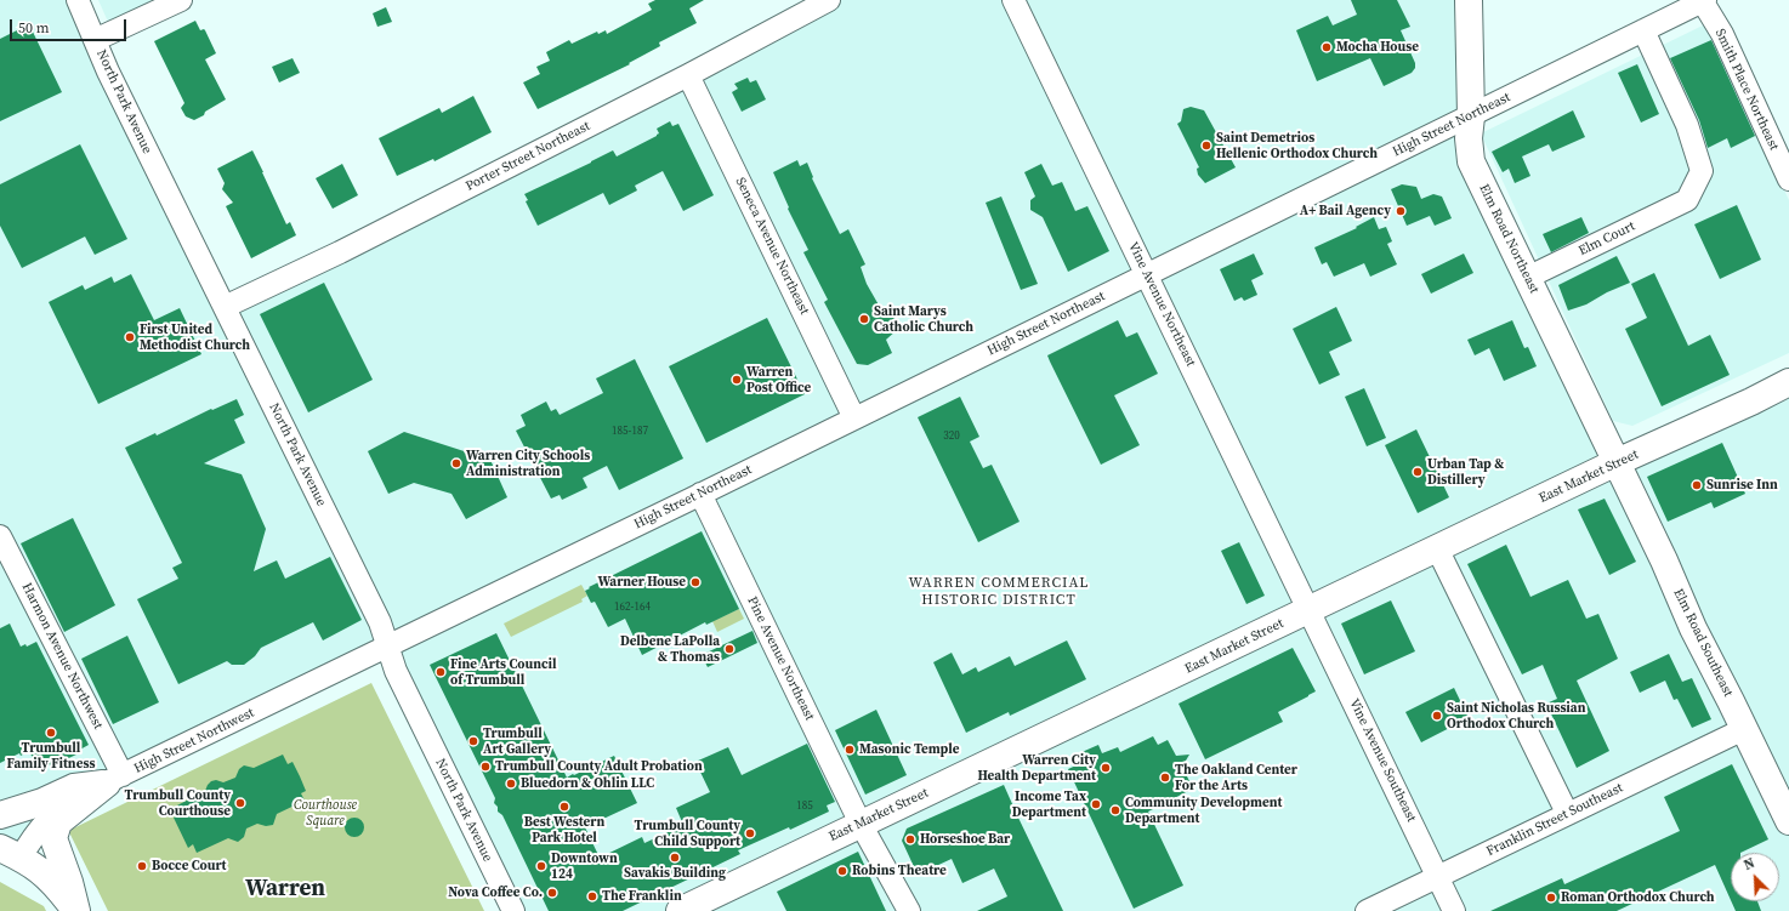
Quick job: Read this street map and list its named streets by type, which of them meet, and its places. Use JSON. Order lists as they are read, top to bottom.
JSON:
{
  "streets": {
    "main road": ["Elm Road Northeast", "East Market Street", "Elm Road Southeast"],
    "street": [
      "Smith Place Northeast",
      "North Park Avenue",
      "High Street Northeast",
      "Porter Street Northeast",
      "Elm Court",
      "Seneca Avenue Northeast",
      "Vine Avenue Northeast",
      "Harmon Avenue Northwest",
      "Pine Avenue Northeast",
      "High Street Northwest",
      "Vine Avenue Southeast",
      "Franklin Street Southeast"
    ]
  },
  "crossings": [
    ["Smith Place Northeast", "High Street Northeast"],
    ["North Park Avenue", "High Street Northeast"],
    ["North Park Avenue", "Porter Street Northeast"],
    ["North Park Avenue", "High Street Northwest"],
    ["High Street Northeast", "Elm Road Northeast"],
    ["High Street Northeast", "Elm Court"],
    ["High Street Northeast", "Seneca Avenue Northeast"],
    ["High Street Northeast", "Vine Avenue Northeast"],
    ["High Street Northeast", "Pine Avenue Northeast"],
    ["High Street Northeast", "High Street Northwest"],
    ["Porter Street Northeast", "Seneca Avenue Northeast"],
    ["Elm Road Northeast", "Elm Court"],
    ["Elm Road Northeast", "East Market Street"],
    ["Elm Road Northeast", "Elm Road Southeast"],
    ["Vine Avenue Northeast", "East Market Street"],
    ["Vine Avenue Northeast", "Vine Avenue Southeast"],
    ["East Market Street", "Elm Road Southeast"],
    ["East Market Street", "Pine Avenue Northeast"],
    ["East Market Street", "Vine Avenue Southeast"],
    ["Elm Road Southeast", "Franklin Street Southeast"],
    ["Harmon Avenue Northwest", "High Street Northwest"],
    ["Vine Avenue Southeast", "Franklin Street Southeast"]
  ],
  "districts": ["WARREN COMMERCIAL HISTORIC DISTRICT", "Warren"],
  "parks": ["Courthouse Square"],
  "places": [
    "Mocha House",
    "Saint Demetrios Hellenic Orthodox Church",
    "A+ Bail Agency",
    "Saint Marys Catholic Church",
    "First United Methodist Church",
    "Warren Post Office",
    "Warren City Schools Administration",
    "Urban Tap & Distillery",
    "Sunrise Inn",
    "Warner House",
    "Delbene LaPolla & Thomas",
    "Fine Arts Council of Trumbull",
    "Saint Nicholas Russian Orthodox Church",
    "Trumbull Family Fitness",
    "Trumbull Art Gallery",
    "Masonic Temple",
    "Trumbull County Adult Probation",
    "Warren City Health Department",
    "The Oakland Center For the Arts",
    "Bluedorn & Ohlin LLC",
    "Trumbull County Courthouse",
    "Income Tax Department",
    "Best Western Park Hotel",
    "Community Development Department",
    "Trumbull County Child Support",
    "Horseshoe Bar",
    "Savakis Building",
    "Bocce Court",
    "Downtown 124",
    "Robins Theatre",
    "Nova Coffee Co.",
    "The Franklin",
    "Roman Orthodox Church"
  ],
  "house_numbers": [
    "185-187",
    "320",
    "162-164",
    "185"
  ],
  "scale_bar": "50 m",
  "north": "top left"
}
